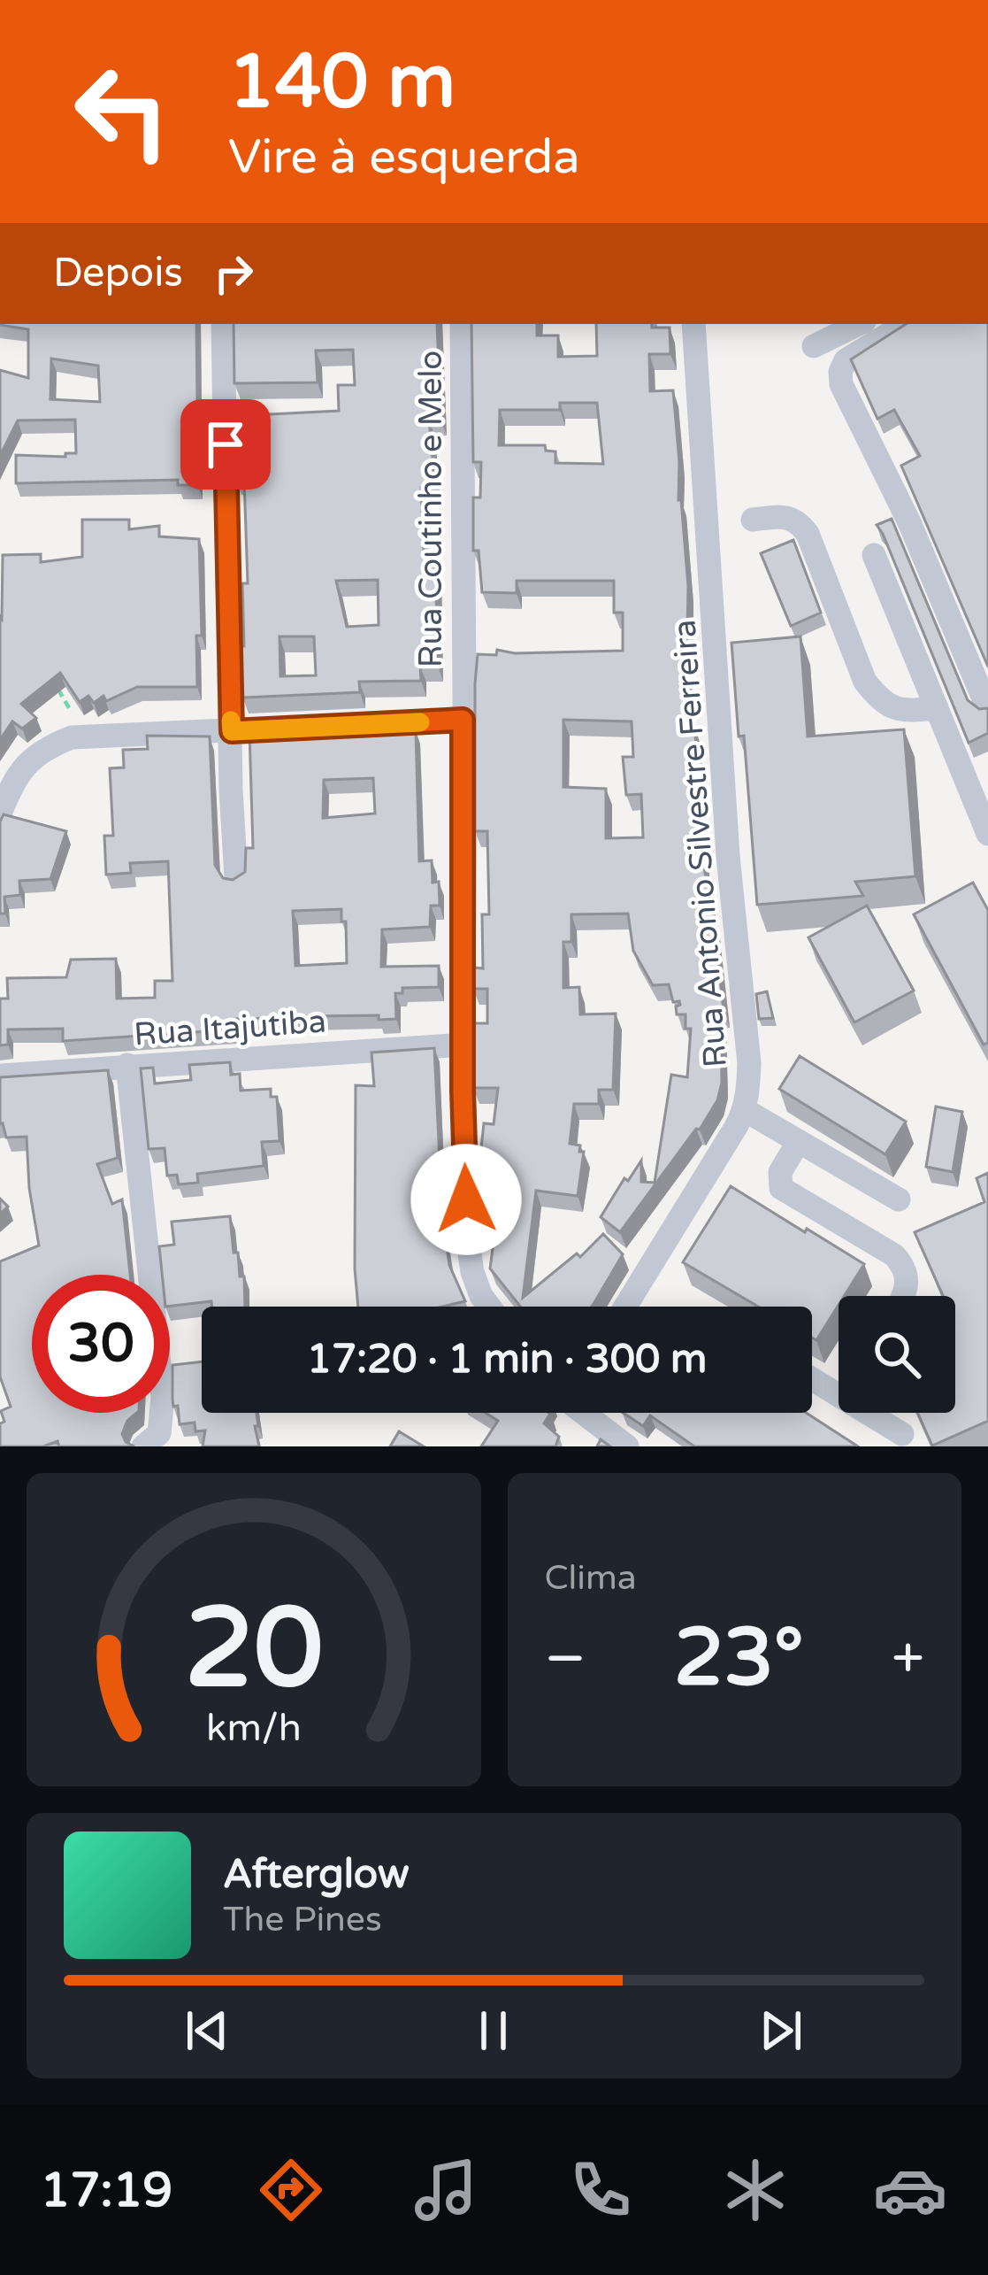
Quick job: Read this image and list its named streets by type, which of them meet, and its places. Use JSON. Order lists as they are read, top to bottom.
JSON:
{
  "streets": {
    "street": ["Rua Coutinho e Melo", "Rua Antonio Silvestre Ferreira", "Rua Itajutiba"]
  },
  "crossings": [
    ["Rua Coutinho e Melo", "Rua Itajutiba"]
  ],
  "page": {
    "turn": ["140 m", "Vire à esquerda"],
    "then": "Depois",
    "limit": "30",
    "trip": "17:20 · 1 min · 300 m",
    "tile": "Clima",
    "heat": ["−", "23°", "+"],
    "song": ["Afterglow", "The Pines"],
    "tabs": "17:19",
    "gauge": ["20", "km/h"]
  }
}
